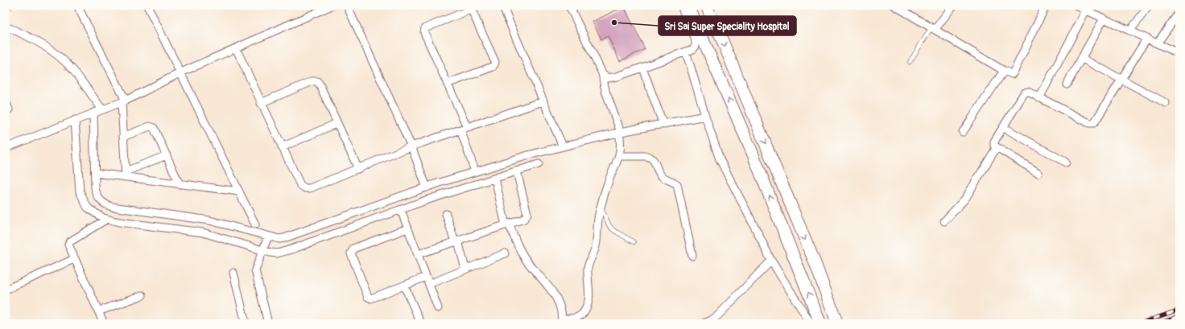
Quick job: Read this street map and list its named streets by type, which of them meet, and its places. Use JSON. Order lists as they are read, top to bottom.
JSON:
{
  "places": ["Sri Sai Super Speciality Hospital"]
}
